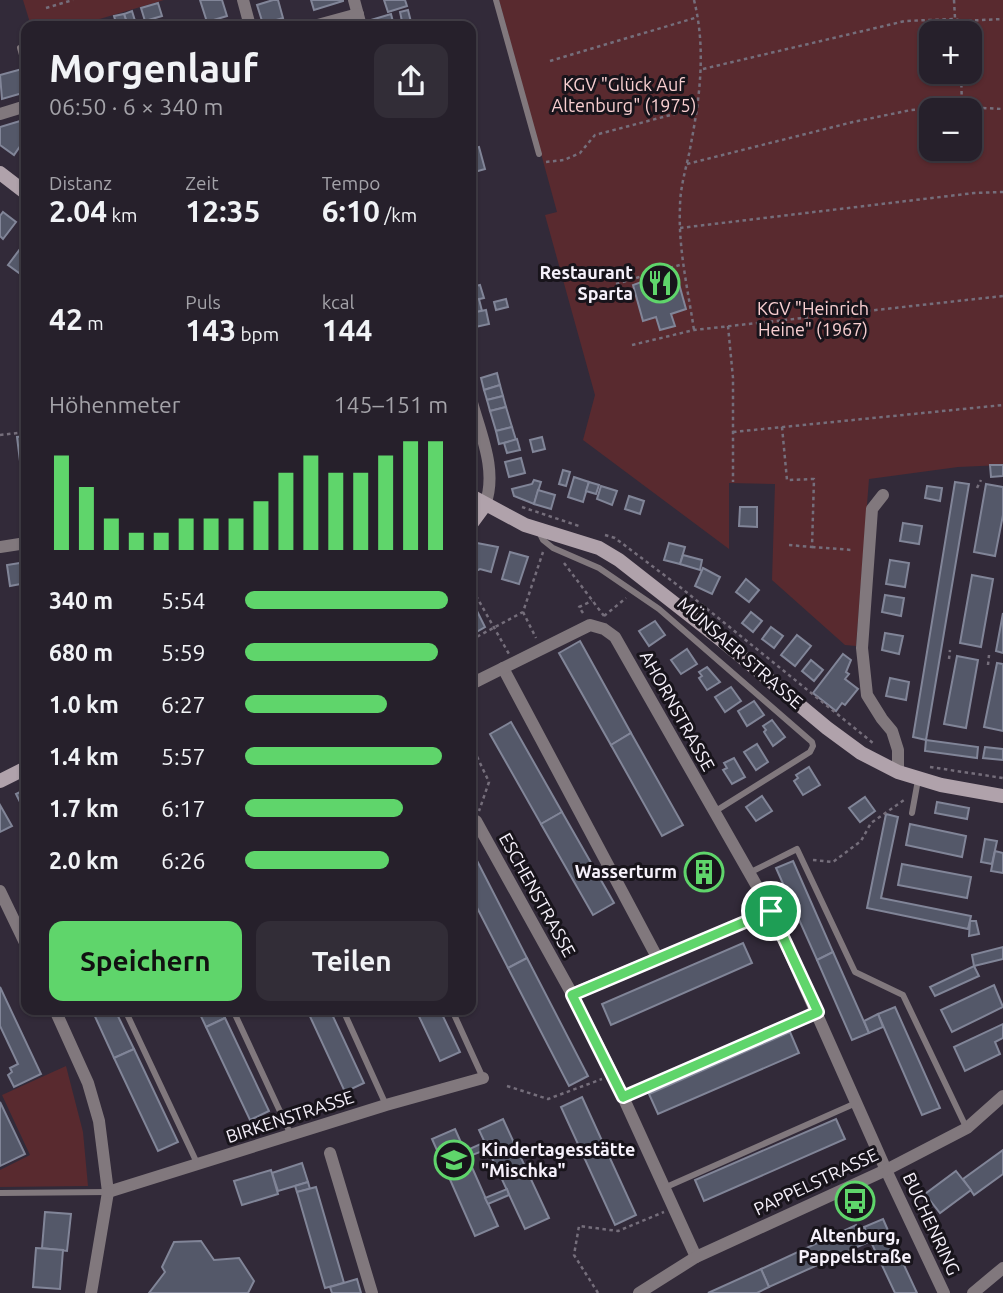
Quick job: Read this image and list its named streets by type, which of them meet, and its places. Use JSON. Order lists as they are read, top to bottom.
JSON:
{
  "streets": {
    "street": [
      "MÜNSAER STRASSE",
      "AHORNSTRASSE",
      "ESCHENSTRASSE",
      "BIRKENSTRASSE",
      "PAPPELSTRASSE",
      "BUCHENRING"
    ]
  },
  "crossings": [
    ["MÜNSAER STRASSE", "AHORNSTRASSE"],
    ["AHORNSTRASSE", "PAPPELSTRASSE"],
    ["AHORNSTRASSE", "BUCHENRING"],
    ["ESCHENSTRASSE", "PAPPELSTRASSE"],
    ["PAPPELSTRASSE", "BUCHENRING"]
  ],
  "parks": ["KGV \"Glück Auf Altenburg\" (1975)", "KGV \"Heinrich Heine\" (1967)"],
  "places": {
    "restaurant": ["Restaurant Sparta"],
    "building": ["Wasserturm"],
    "school or university": ["Kindertagesstätte \"Mischka\""],
    "bus stop": ["Altenburg, Pappelstraße"]
  },
  "page": {
    "map_buttons": ["+", "−"],
    "heading": ["Morgenlauf", "06:50 · 6 × 340 m"],
    "stats": [
      ["Distanz", "2.04 km"],
      ["Zeit", "12:35"],
      ["Tempo", "6:10 /km"],
      ["42 m"],
      ["Puls", "143 bpm"],
      ["kcal", "144"]
    ],
    "chart": ["Höhenmeter", "145–151 m"],
    "list": [
      {
        "name": "340 m",
        "note": "5:54"
      },
      {
        "name": "680 m",
        "note": "5:59"
      },
      {
        "name": "1.0 km",
        "note": "6:27"
      },
      {
        "name": "1.4 km",
        "note": "5:57"
      },
      {
        "name": "1.7 km",
        "note": "6:17"
      },
      {
        "name": "2.0 km",
        "note": "6:26"
      }
    ],
    "buttons": ["Speichern", "Teilen"]
  }
}
